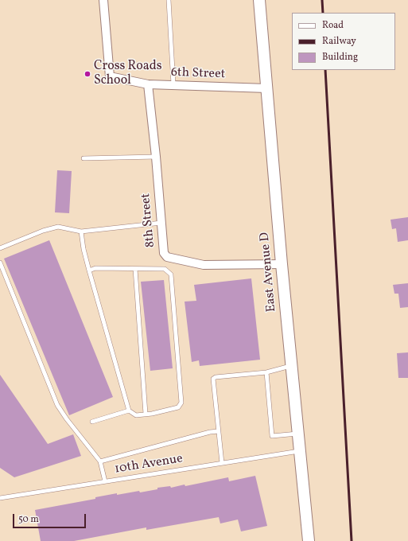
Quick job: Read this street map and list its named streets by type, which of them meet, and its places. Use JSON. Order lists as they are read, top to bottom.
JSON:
{
  "streets": {
    "main road": ["East Avenue D"],
    "street": ["6th Street", "8th Street"],
    "lane": ["10th Avenue"]
  },
  "crossings": [
    ["6th Street", "8th Street"],
    ["6th Street", "East Avenue D"],
    ["8th Street", "East Avenue D"],
    ["East Avenue D", "10th Avenue"]
  ],
  "places": ["Cross Roads School"],
  "legend": ["Road", "Railway", "Building"],
  "scale_bar": "50 m"
}
